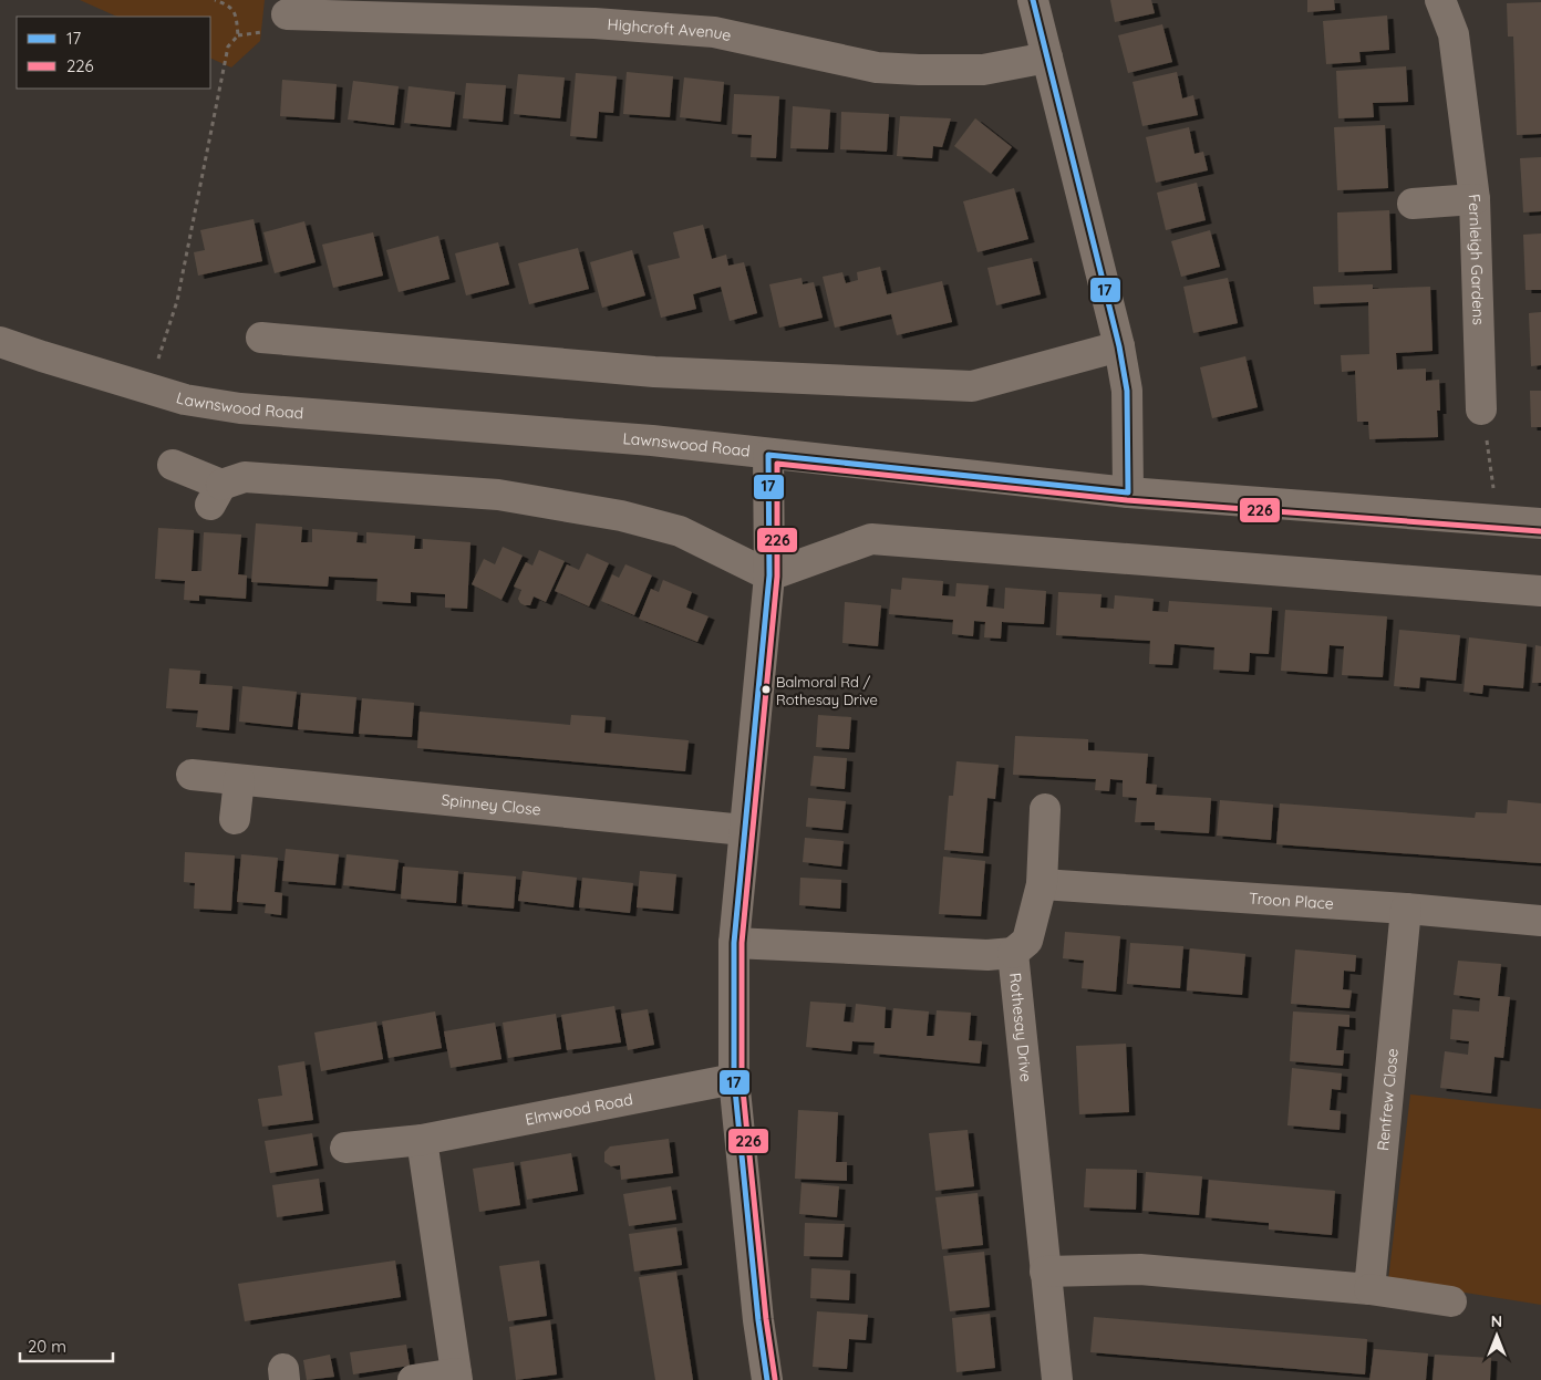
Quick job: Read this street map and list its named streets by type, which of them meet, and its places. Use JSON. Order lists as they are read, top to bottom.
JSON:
{
  "streets": {
    "street": [
      "Highcroft Avenue",
      "Fernleigh Gardens",
      "Lawnswood Road",
      "Spinney Close",
      "Troon Place",
      "Rothesay Drive",
      "Renfrew Close",
      "Elmwood Road"
    ]
  },
  "crossings": [
    ["Troon Place", "Renfrew Close"]
  ],
  "places": ["Balmoral Rd / Rothesay Drive"],
  "lines": ["transit line 17", "transit line 226"],
  "legend": ["17", "226"],
  "scale_bar": "20 m",
  "north": "top"
}
